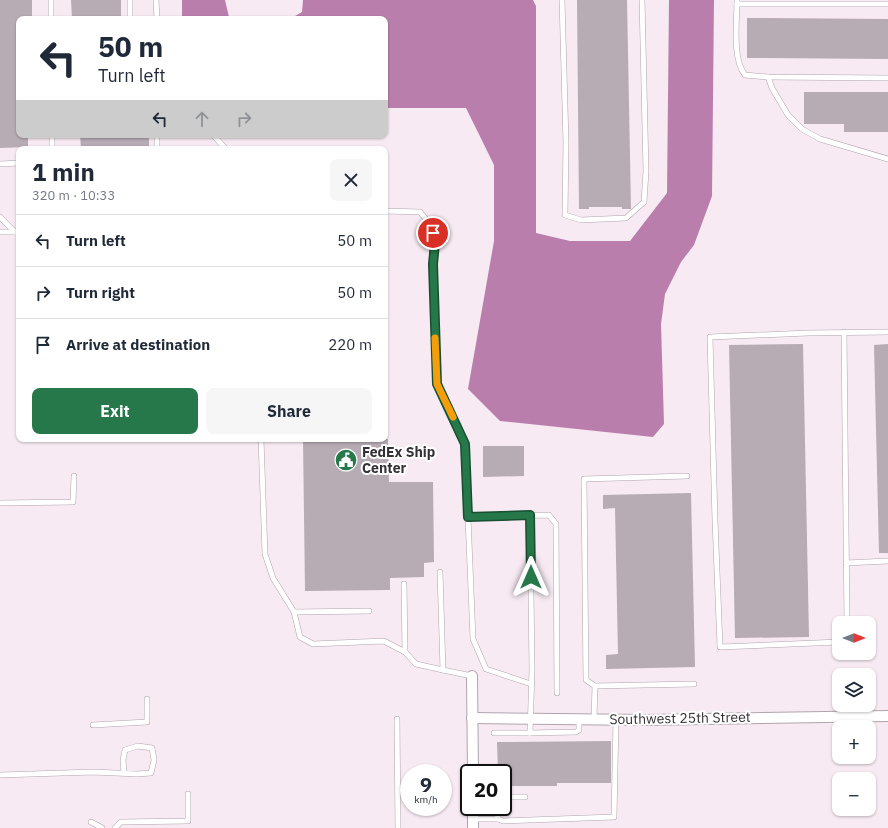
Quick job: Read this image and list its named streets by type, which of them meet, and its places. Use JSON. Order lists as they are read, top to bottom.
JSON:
{
  "streets": {
    "street": ["Southwest 25th Street"]
  },
  "places": {
    "public building": ["FedEx Ship Center"]
  },
  "north": "right",
  "page": {
    "turn": ["50 m", "Turn left"],
    "heading": ["1 min", "320 m · 10:33"],
    "list": [
      {
        "name": "Turn left",
        "value": "50 m"
      },
      {
        "name": "Turn right",
        "value": "50 m"
      },
      {
        "name": "Arrive at destination",
        "value": "220 m"
      }
    ],
    "buttons": ["Exit", "Share"],
    "map_buttons": ["+", "−"],
    "speed": "9 km/h",
    "limit": "20"
  }
}
